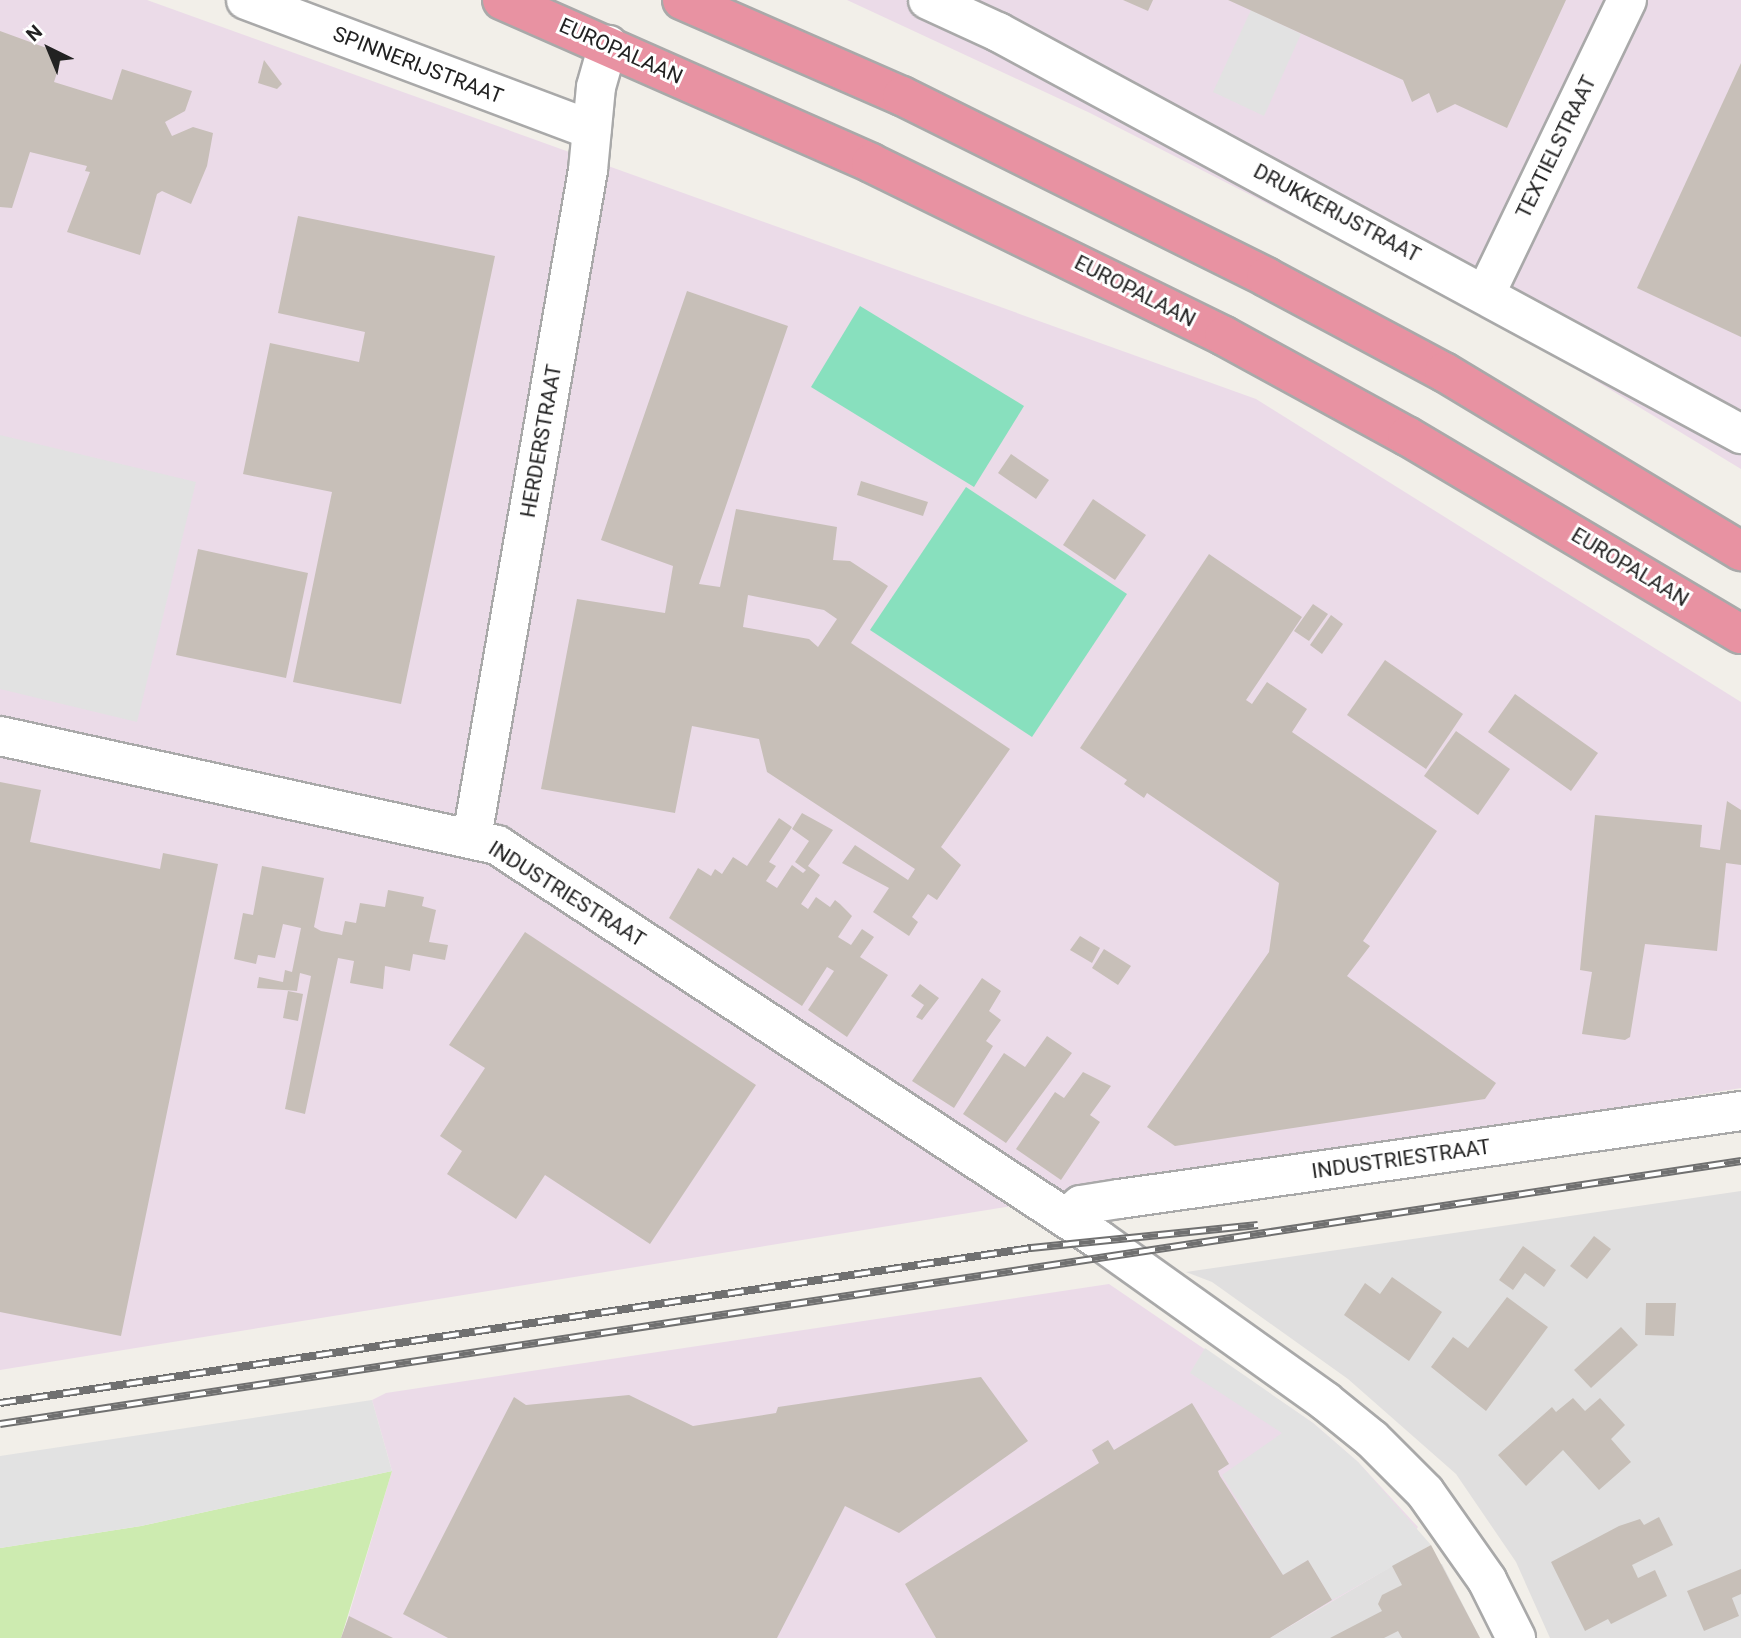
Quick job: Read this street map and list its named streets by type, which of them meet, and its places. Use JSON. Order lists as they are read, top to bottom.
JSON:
{
  "streets": {
    "highway": ["EUROPALAAN"],
    "street": [
      "SPINNERIJSTRAAT",
      "TEXTIELSTRAAT",
      "DRUKKERIJSTRAAT",
      "HERDERSTRAAT",
      "INDUSTRIESTRAAT"
    ]
  },
  "crossings": [
    ["EUROPALAAN", "HERDERSTRAAT"],
    ["SPINNERIJSTRAAT", "HERDERSTRAAT"],
    ["TEXTIELSTRAAT", "DRUKKERIJSTRAAT"],
    ["HERDERSTRAAT", "INDUSTRIESTRAAT"]
  ],
  "north": "top left"
}
